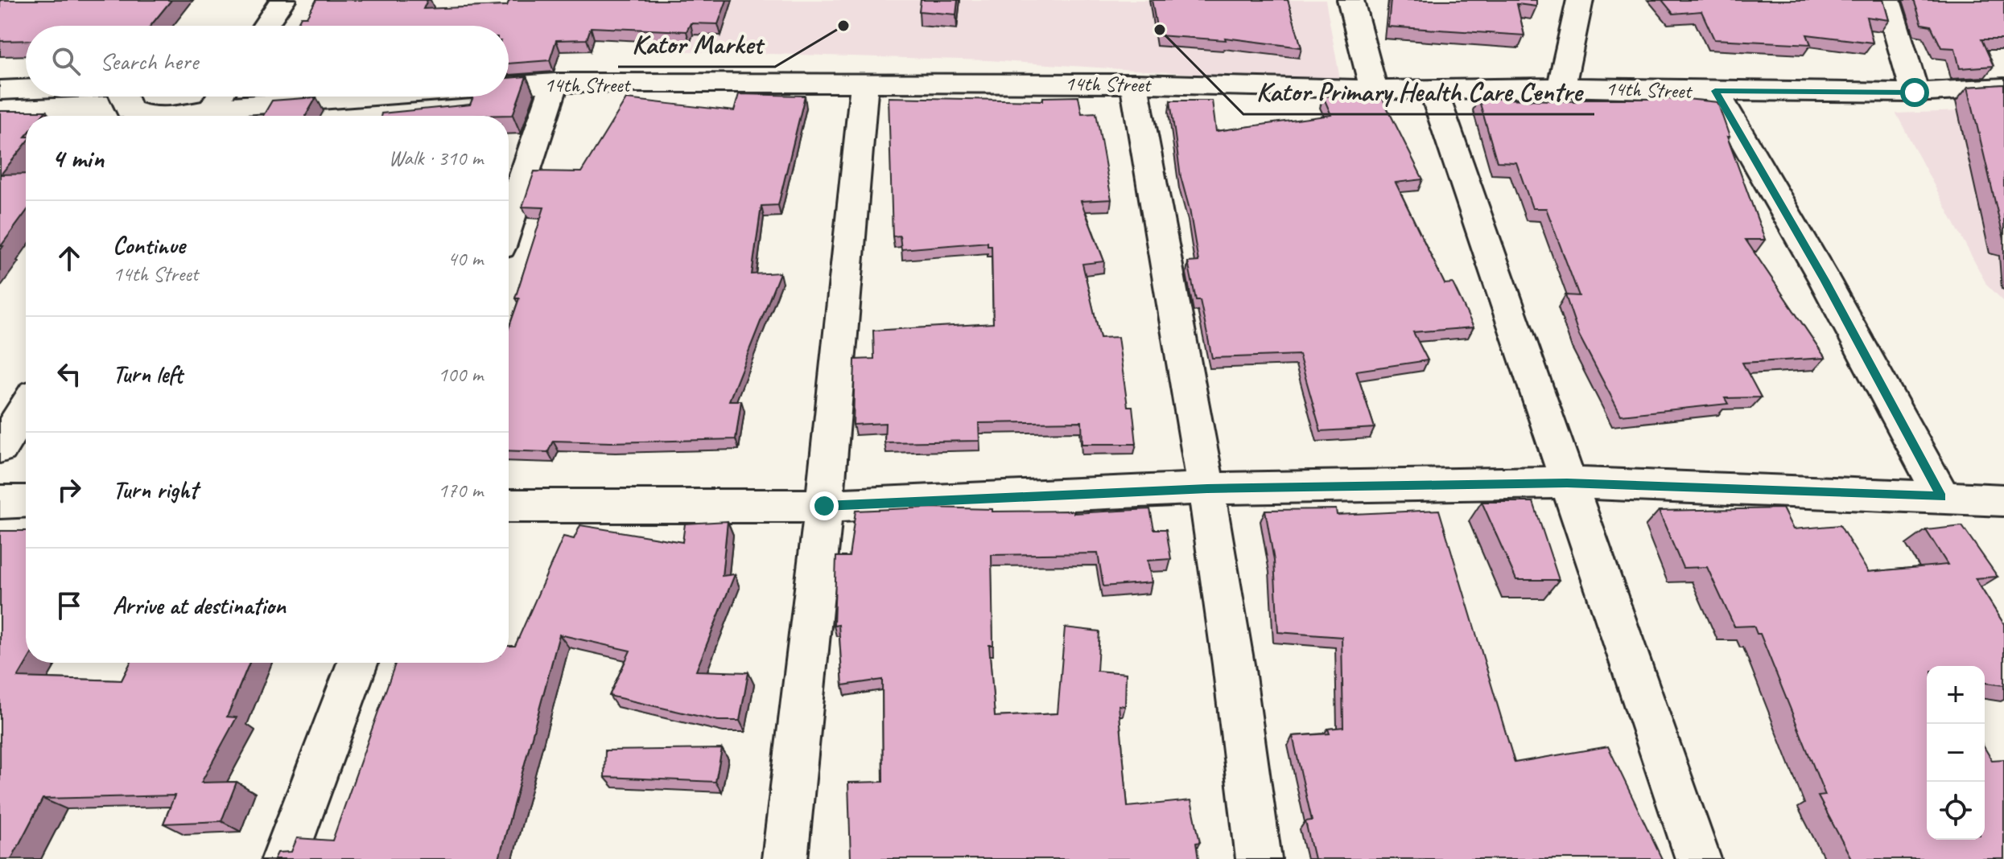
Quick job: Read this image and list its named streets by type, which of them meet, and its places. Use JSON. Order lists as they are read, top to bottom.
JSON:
{
  "streets": {
    "street": ["14th Street"]
  },
  "places": ["Kator Market", "Kator Primary Health Care Centre"],
  "page": {
    "search": "Search here",
    "heading": ["4 min", "Walk · 310 m"],
    "list": [
      ["Continue", "14th Street", "40 m"],
      ["Turn left", "100 m"],
      ["Turn right", "170 m"],
      "Arrive at destination"
    ],
    "map_buttons": ["+", "−"]
  }
}
